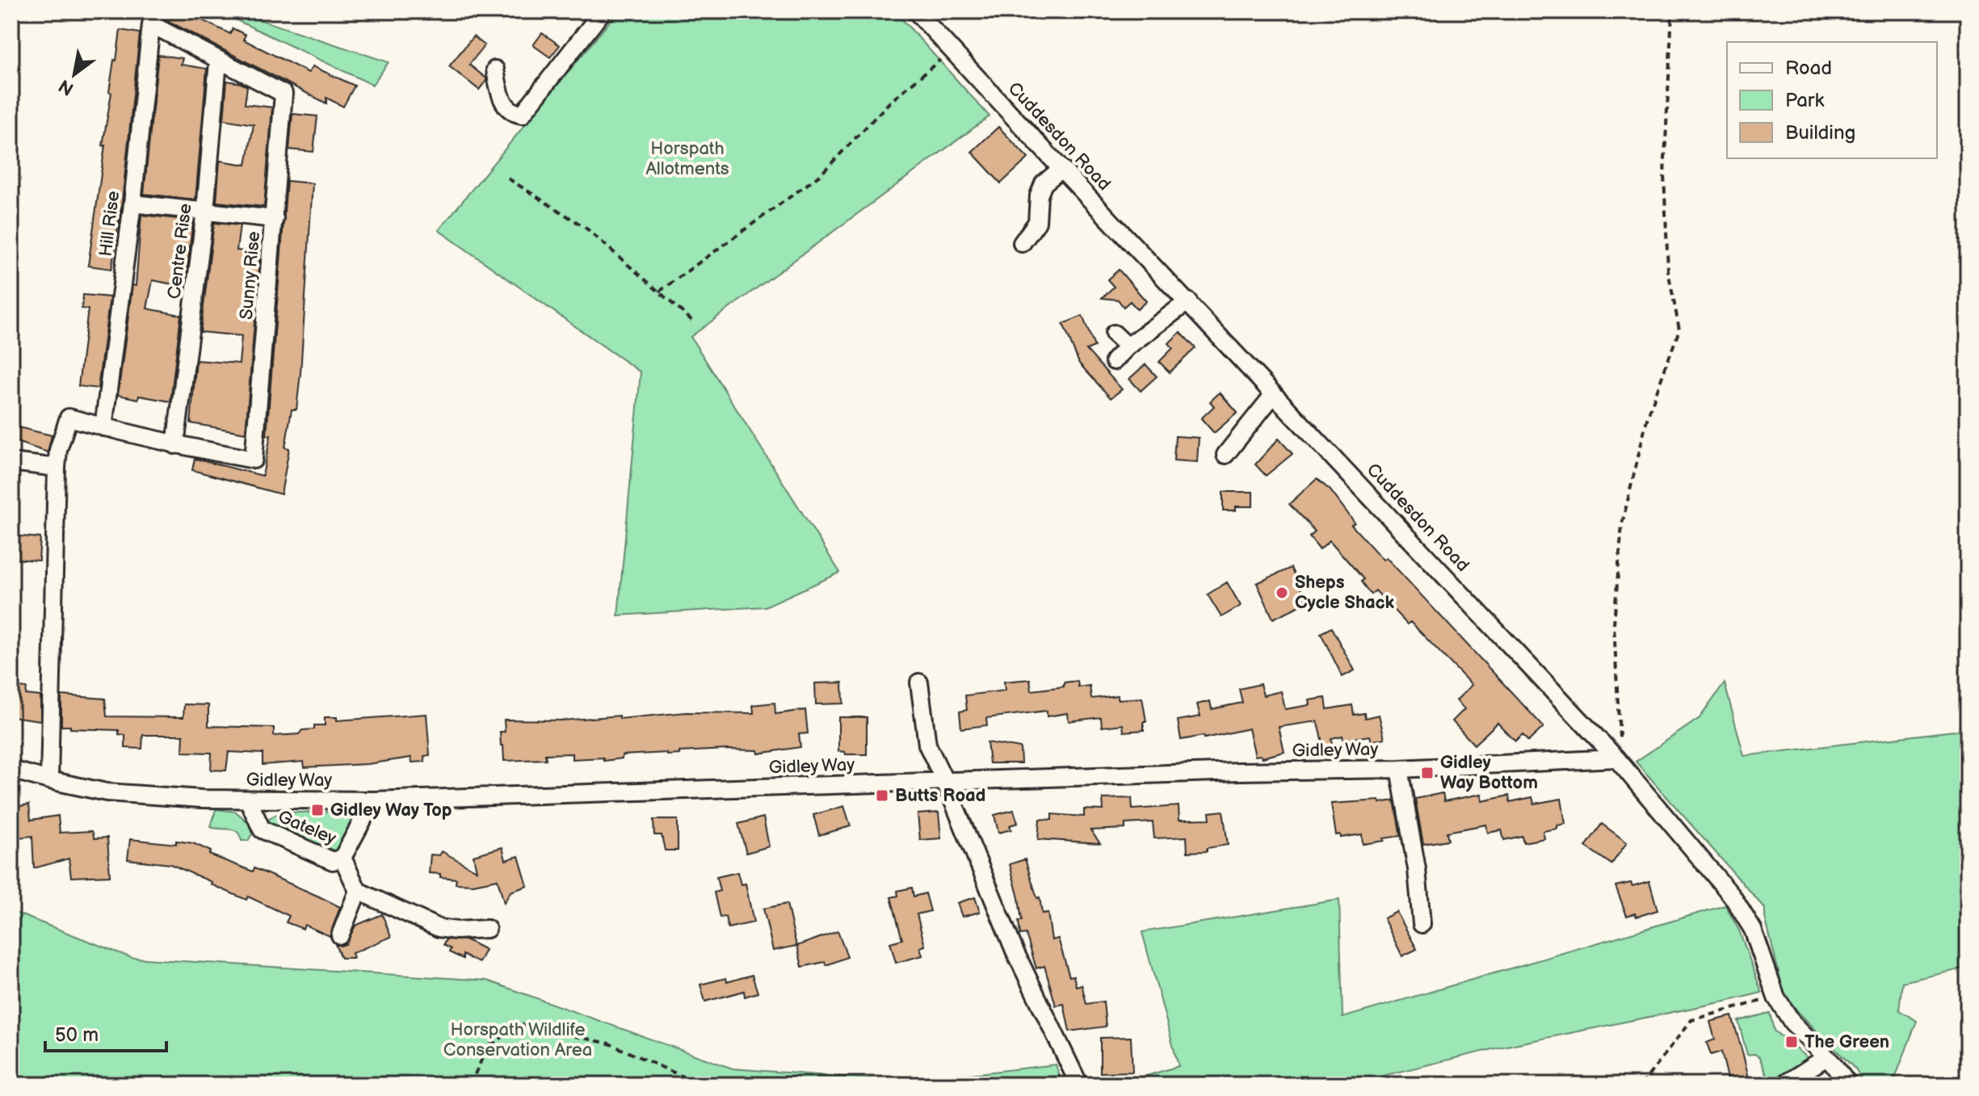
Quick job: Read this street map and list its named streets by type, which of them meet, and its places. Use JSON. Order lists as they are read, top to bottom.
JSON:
{
  "streets": {
    "street": [
      "Cuddesdon Road",
      "Hill Rise",
      "Centre Rise",
      "Sunny Rise",
      "Gidley Way",
      "Gateley"
    ]
  },
  "crossings": [
    ["Cuddesdon Road", "Gidley Way"],
    ["Hill Rise", "Centre Rise"],
    ["Hill Rise", "Sunny Rise"],
    ["Centre Rise", "Sunny Rise"],
    ["Gidley Way", "Gateley"]
  ],
  "parks": ["Horspath Allotments", "Horspath Wildlife Conservation Area"],
  "places": {
    "other": ["Sheps Cycle Shack"],
    "transit": [
      "Gidley Way Bottom",
      "Butts Road",
      "Gidley Way Top",
      "The Green"
    ]
  },
  "legend": ["Road", "Park", "Building"],
  "scale_bar": "50 m",
  "north": "bottom left"
}
